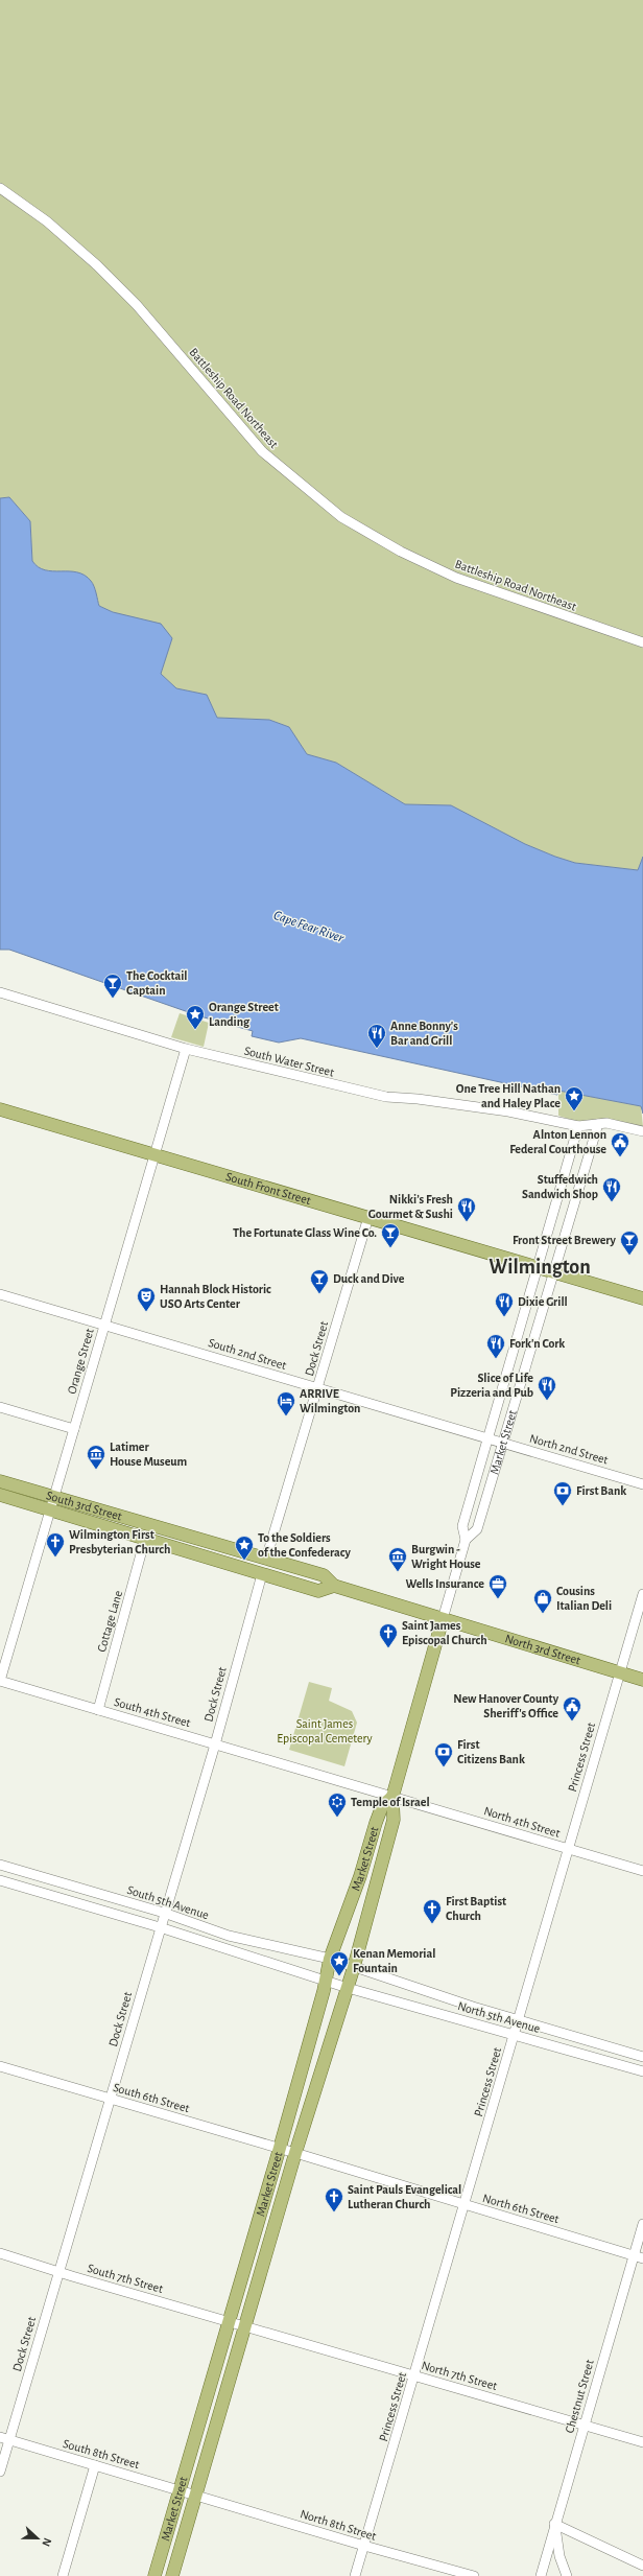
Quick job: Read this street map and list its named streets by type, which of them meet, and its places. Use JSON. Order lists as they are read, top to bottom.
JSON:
{
  "streets": {
    "main road": [
      "South Front Street",
      "Market Street",
      "South 3rd Street",
      "North 3rd Street"
    ],
    "street": [
      "Battleship Road Northeast",
      "South Water Street",
      "Dock Street",
      "South 2nd Street",
      "Orange Street",
      "North 2nd Street",
      "Cottage Lane",
      "South 4th Street",
      "Princess Street",
      "North 4th Street",
      "South 5th Avenue",
      "North 5th Avenue",
      "South 6th Street",
      "North 6th Street",
      "South 7th Street",
      "North 7th Street",
      "Chestnut Street",
      "South 8th Street",
      "North 8th Street"
    ]
  },
  "crossings": [
    ["South Water Street", "Orange Street"],
    ["South Water Street", "Market Street"],
    ["South Front Street", "Dock Street"],
    ["South Front Street", "Orange Street"],
    ["South Front Street", "Market Street"],
    ["Dock Street", "South 2nd Street"],
    ["Dock Street", "South 3rd Street"],
    ["Dock Street", "South 4th Street"],
    ["Dock Street", "South 5th Avenue"],
    ["Dock Street", "South 6th Street"],
    ["Dock Street", "South 7th Street"],
    ["Dock Street", "South 8th Street"],
    ["South 2nd Street", "Orange Street"],
    ["South 2nd Street", "Market Street"],
    ["South 2nd Street", "North 2nd Street"],
    ["Orange Street", "South 3rd Street"],
    ["Orange Street", "South 4th Street"],
    ["Market Street", "North 2nd Street"],
    ["Market Street", "South 3rd Street"],
    ["Market Street", "North 3rd Street"],
    ["Market Street", "South 4th Street"],
    ["Market Street", "North 4th Street"],
    ["Market Street", "South 5th Avenue"],
    ["Market Street", "North 5th Avenue"],
    ["Market Street", "South 6th Street"],
    ["Market Street", "North 6th Street"],
    ["Market Street", "South 7th Street"],
    ["Market Street", "North 7th Street"],
    ["Market Street", "South 8th Street"],
    ["Market Street", "North 8th Street"],
    ["South 3rd Street", "Cottage Lane"],
    ["South 3rd Street", "North 3rd Street"],
    ["Cottage Lane", "South 4th Street"],
    ["North 3rd Street", "Princess Street"],
    ["South 4th Street", "North 4th Street"],
    ["Princess Street", "North 4th Street"],
    ["Princess Street", "North 5th Avenue"],
    ["Princess Street", "North 6th Street"],
    ["Princess Street", "North 7th Street"],
    ["Princess Street", "North 8th Street"],
    ["South 5th Avenue", "North 5th Avenue"],
    ["South 6th Street", "North 6th Street"],
    ["North 6th Street", "Chestnut Street"],
    ["South 7th Street", "North 7th Street"],
    ["North 7th Street", "Chestnut Street"],
    ["South 8th Street", "North 8th Street"]
  ],
  "districts": ["Wilmington"],
  "water": ["Cape Fear River"],
  "parks": ["Saint James Episcopal Cemetery"],
  "places": {
    "bar": [
      "The Cocktail Captain",
      "The Fortunate Glass Wine Co.",
      "Front Street Brewery",
      "Duck and Dive"
    ],
    "place": [
      "Orange Street Landing",
      "One Tree Hill Nathan and Haley Place",
      "To the Soldiers of the Confederacy",
      "Kenan Memorial Fountain"
    ],
    "restaurant": [
      "Anne Bonny's Bar and Grill",
      "Stuffedwich Sandwich Shop",
      "Nikki’s Fresh Gourmet & Sushi",
      "Dixie Grill",
      "Fork'n Cork",
      "Slice of Life Pizzeria and Pub"
    ],
    "public building": ["Alnton Lennon Federal Courthouse", "New Hanover County Sheriff's Office"],
    "theatre": ["Hannah Block Historic USO Arts Center"],
    "hotel": ["ARRIVE Wilmington"],
    "museum": ["Latimer House Museum", "Burgwin - Wright House"],
    "bank": ["First Bank", "First Citizens Bank"],
    "church": [
      "Wilmington First Presbyterian Church",
      "Saint James Episcopal Church",
      "First Baptist Church",
      "Saint Pauls Evangelical Lutheran Church"
    ],
    "office": ["Wells Insurance"],
    "shop": ["Cousins Italian Deli"],
    "synagogue": ["Temple of Israel"]
  },
  "north": "right"
}
